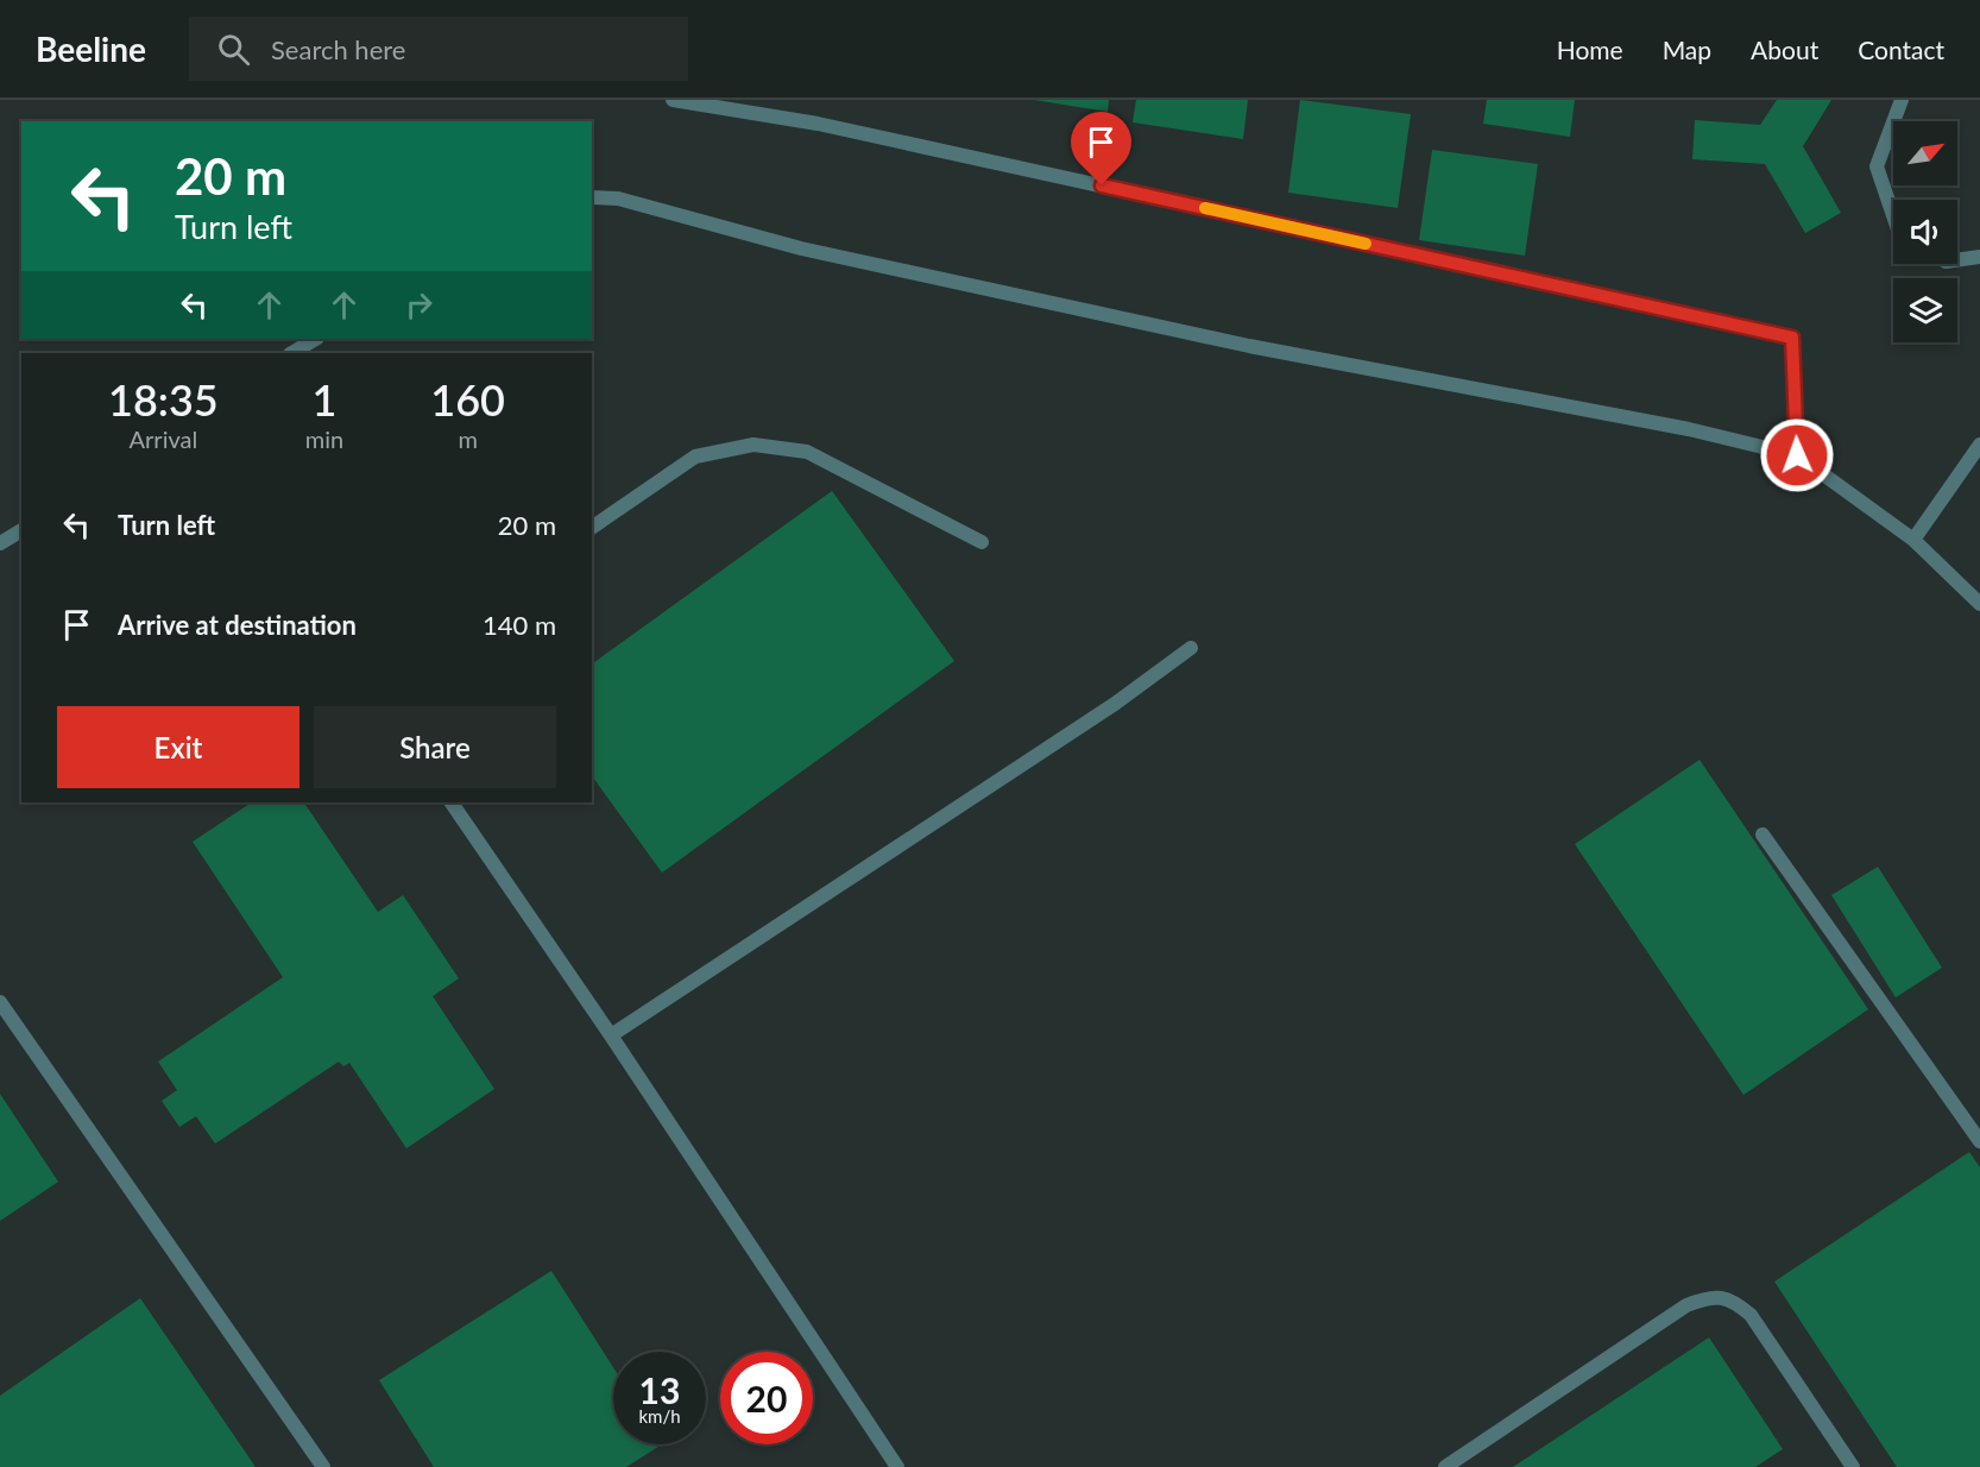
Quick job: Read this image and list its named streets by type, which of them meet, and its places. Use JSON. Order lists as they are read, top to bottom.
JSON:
{
  "north": "top right",
  "page": {
    "header": "Beeline",
    "search": "Search here",
    "nav": [
      "Home",
      "Map",
      "About",
      "Contact"
    ],
    "turn": ["20 m", "Turn left"],
    "eta": [
      "18:35",
      "Arrival",
      "1",
      "min",
      "160",
      "m"
    ],
    "list": [
      {
        "name": "Turn left",
        "value": "20 m"
      },
      {
        "name": "Arrive at destination",
        "value": "140 m"
      }
    ],
    "buttons": ["Exit", "Share"],
    "speed": "13 km/h",
    "limit": "20"
  }
}
